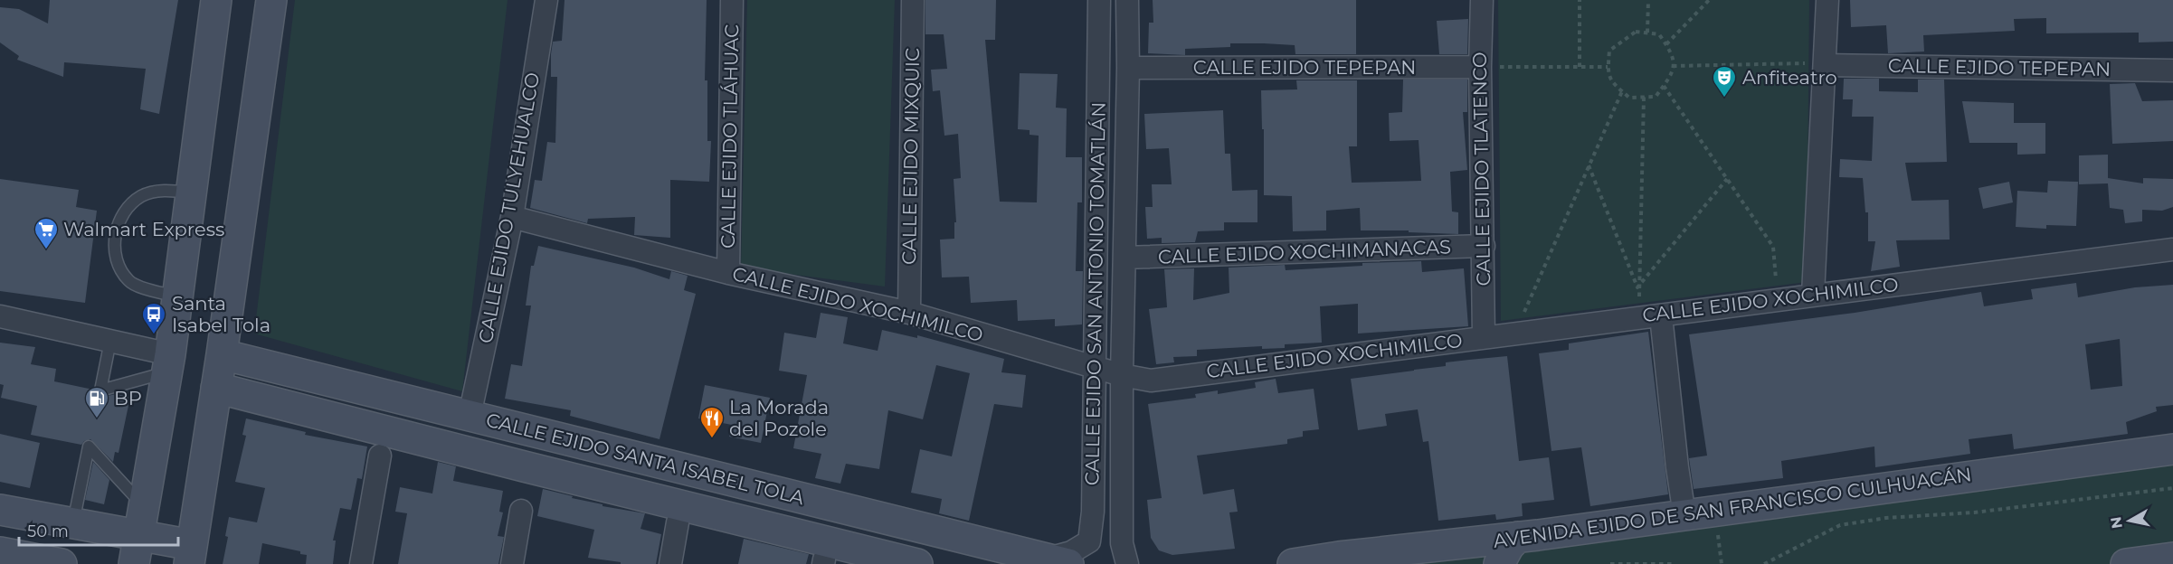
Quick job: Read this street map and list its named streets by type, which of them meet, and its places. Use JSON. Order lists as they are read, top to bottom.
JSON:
{
  "streets": {
    "street": [
      "CALLE EJIDO TEPEPAN",
      "CALLE EJIDO TLÁHUAC",
      "CALLE EJIDO MIXQUIC",
      "CALLE EJIDO TLATENCO",
      "CALLE EJIDO TULYEHUALCO",
      "CALLE EJIDO XOCHIMANACAS",
      "CALLE EJIDO SAN ANTONIO TOMATLÁN",
      "CALLE EJIDO XOCHIMILCO",
      "CALLE EJIDO SANTA ISABEL TOLA",
      "AVENIDA EJIDO DE SAN FRANCISCO CULHUACÁN"
    ]
  },
  "crossings": [
    ["CALLE EJIDO TEPEPAN", "CALLE EJIDO TLATENCO"],
    ["CALLE EJIDO TEPEPAN", "CALLE EJIDO SAN ANTONIO TOMATLÁN"],
    ["CALLE EJIDO TLÁHUAC", "CALLE EJIDO XOCHIMILCO"],
    ["CALLE EJIDO MIXQUIC", "CALLE EJIDO XOCHIMILCO"],
    ["CALLE EJIDO TLATENCO", "CALLE EJIDO XOCHIMANACAS"],
    ["CALLE EJIDO TLATENCO", "CALLE EJIDO XOCHIMILCO"],
    ["CALLE EJIDO TULYEHUALCO", "CALLE EJIDO XOCHIMILCO"],
    ["CALLE EJIDO TULYEHUALCO", "CALLE EJIDO SANTA ISABEL TOLA"],
    ["CALLE EJIDO XOCHIMANACAS", "CALLE EJIDO SAN ANTONIO TOMATLÁN"],
    ["CALLE EJIDO SAN ANTONIO TOMATLÁN", "CALLE EJIDO XOCHIMILCO"],
    ["CALLE EJIDO SAN ANTONIO TOMATLÁN", "CALLE EJIDO SANTA ISABEL TOLA"]
  ],
  "places": {
    "theatre": ["Anfiteatro"],
    "supermarket": ["Walmart Express"],
    "bus stop": ["Santa Isabel Tola"],
    "fuel station": ["BP"],
    "restaurant": ["La Morada del Pozole"]
  },
  "scale_bar": "50 m",
  "north": "left"
}
